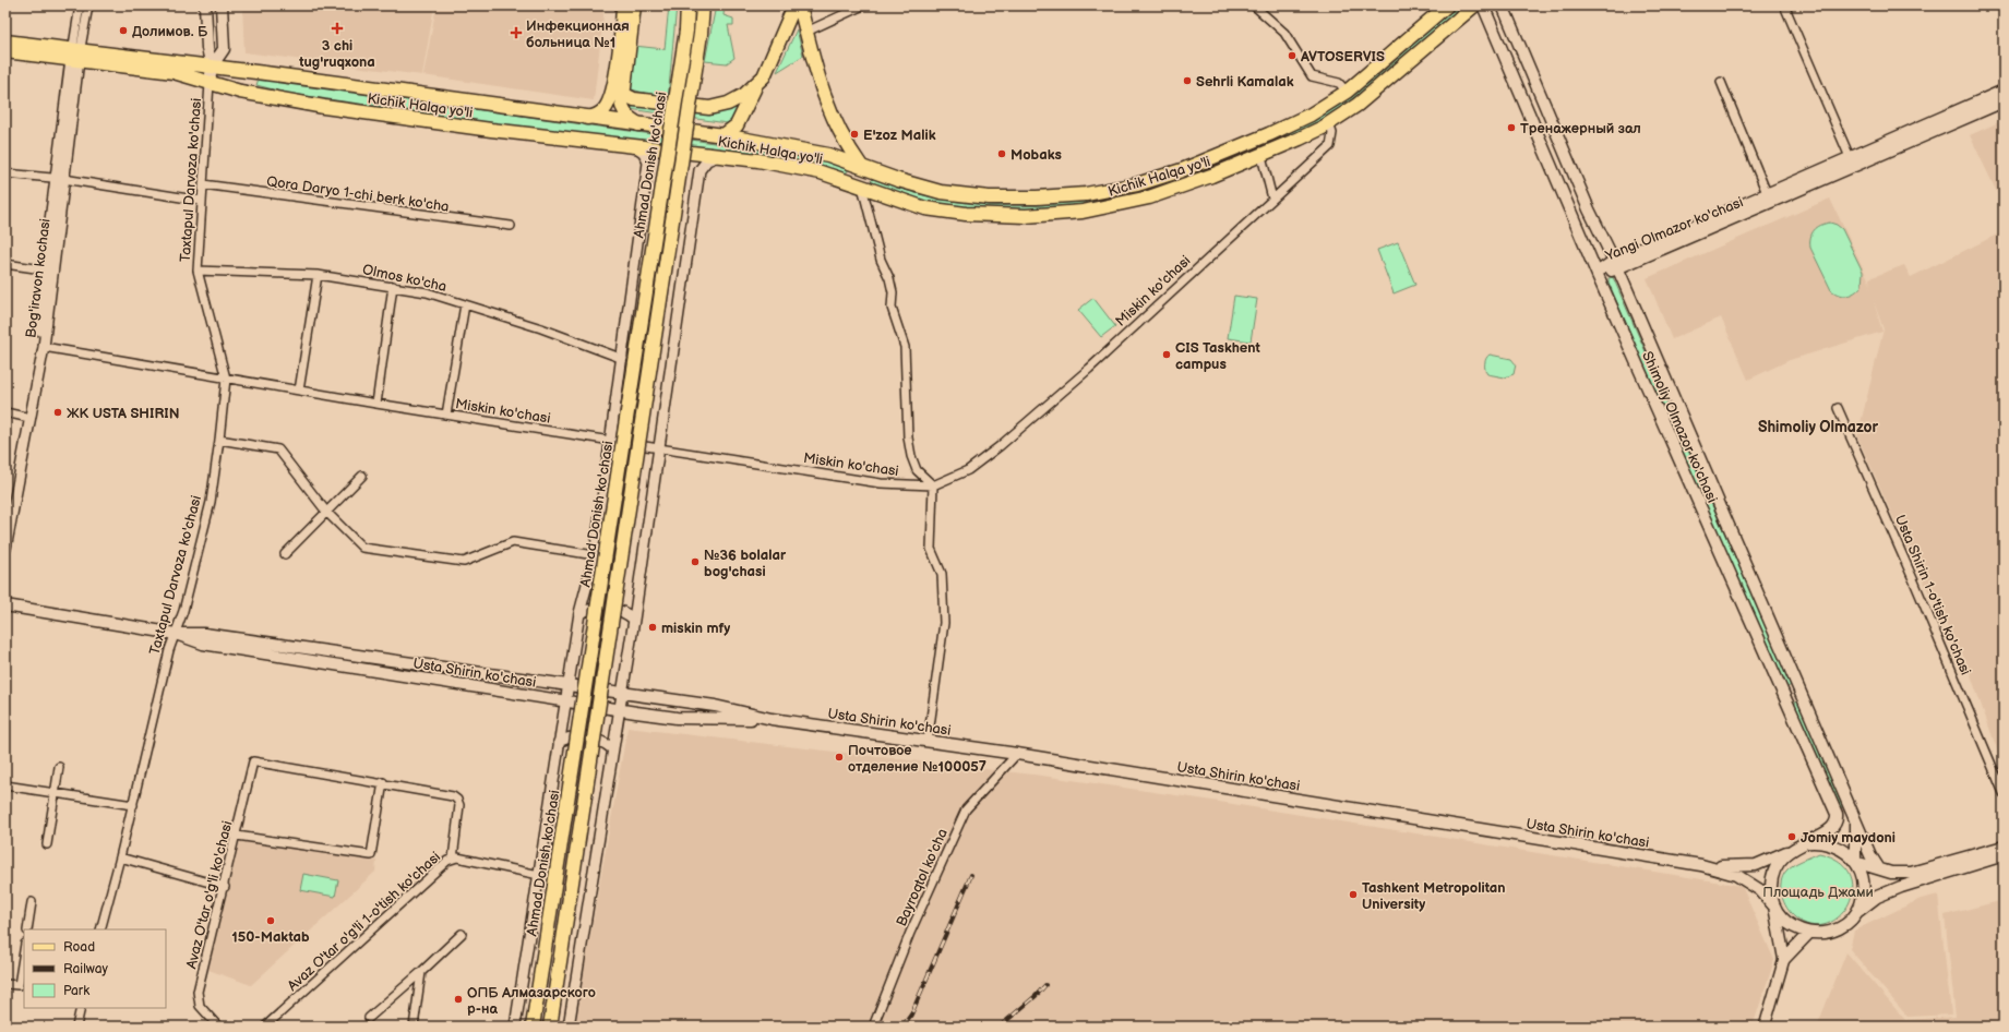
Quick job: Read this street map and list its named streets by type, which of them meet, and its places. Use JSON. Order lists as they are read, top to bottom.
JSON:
{
  "streets": {
    "main road": [
      "Kichik Halqa yo'li",
      "Ahmad Donish ko'chasi",
      "Taxtapul Darvoza ko'chasi",
      "Yangi Olmazor ko'chasi",
      "Shimoliy Olmazor ko'chasi",
      "Usta Shirin ko'chasi"
    ],
    "street": [
      "Qora Daryo 1-chi berk ko'cha",
      "Olmos ko'cha",
      "Bog'iravon kochasi",
      "Miskin ko'chasi",
      "Usta Shirin 1-o'tish ko'chasi",
      "Bayroqtol ko'cha",
      "Avaz O'tar o'g'li ko'chasi",
      "Avaz O'tar o'g'li 1-o'tish ko'chasi"
    ]
  },
  "crossings": [
    ["Kichik Halqa yo'li", "Ahmad Donish ko'chasi"],
    ["Kichik Halqa yo'li", "Taxtapul Darvoza ko'chasi"],
    ["Kichik Halqa yo'li", "Bog'iravon kochasi"],
    ["Kichik Halqa yo'li", "Miskin ko'chasi"],
    ["Ahmad Donish ko'chasi", "Olmos ko'cha"],
    ["Ahmad Donish ko'chasi", "Miskin ko'chasi"],
    ["Ahmad Donish ko'chasi", "Usta Shirin ko'chasi"],
    ["Ahmad Donish ko'chasi", "Avaz O'tar o'g'li 1-o'tish ko'chasi"],
    ["Taxtapul Darvoza ko'chasi", "Qora Daryo 1-chi berk ko'cha"],
    ["Taxtapul Darvoza ko'chasi", "Olmos ko'cha"],
    ["Taxtapul Darvoza ko'chasi", "Miskin ko'chasi"],
    ["Taxtapul Darvoza ko'chasi", "Usta Shirin ko'chasi"],
    ["Yangi Olmazor ko'chasi", "Shimoliy Olmazor ko'chasi"],
    ["Bog'iravon kochasi", "Miskin ko'chasi"],
    ["Shimoliy Olmazor ko'chasi", "Usta Shirin ko'chasi"],
    ["Usta Shirin ko'chasi", "Bayroqtol ko'cha"]
  ],
  "districts": ["Shimoliy Olmazor"],
  "parks": ["Площадь Джами"],
  "places": {
    "health": ["3 chi tug'ruqxona", "Инфекционная больница №1"],
    "other": [
      "Долимов. Б",
      "AVTOSERVIS",
      "Sehrli Kamalak",
      "Тренажерный зал",
      "E'zoz Malik",
      "Mobaks",
      "CIS Taskhent campus",
      "ЖК USTA SHIRIN",
      "№36 bolalar bog'chasi",
      "miskin mfy",
      "Почтовое отделение №100057",
      "Jomiy maydoni",
      "Tashkent Metropolitan University",
      "150-Maktab",
      "ОПБ Алмазарского р-на"
    ]
  },
  "legend": ["Road", "Railway", "Park"]
}
